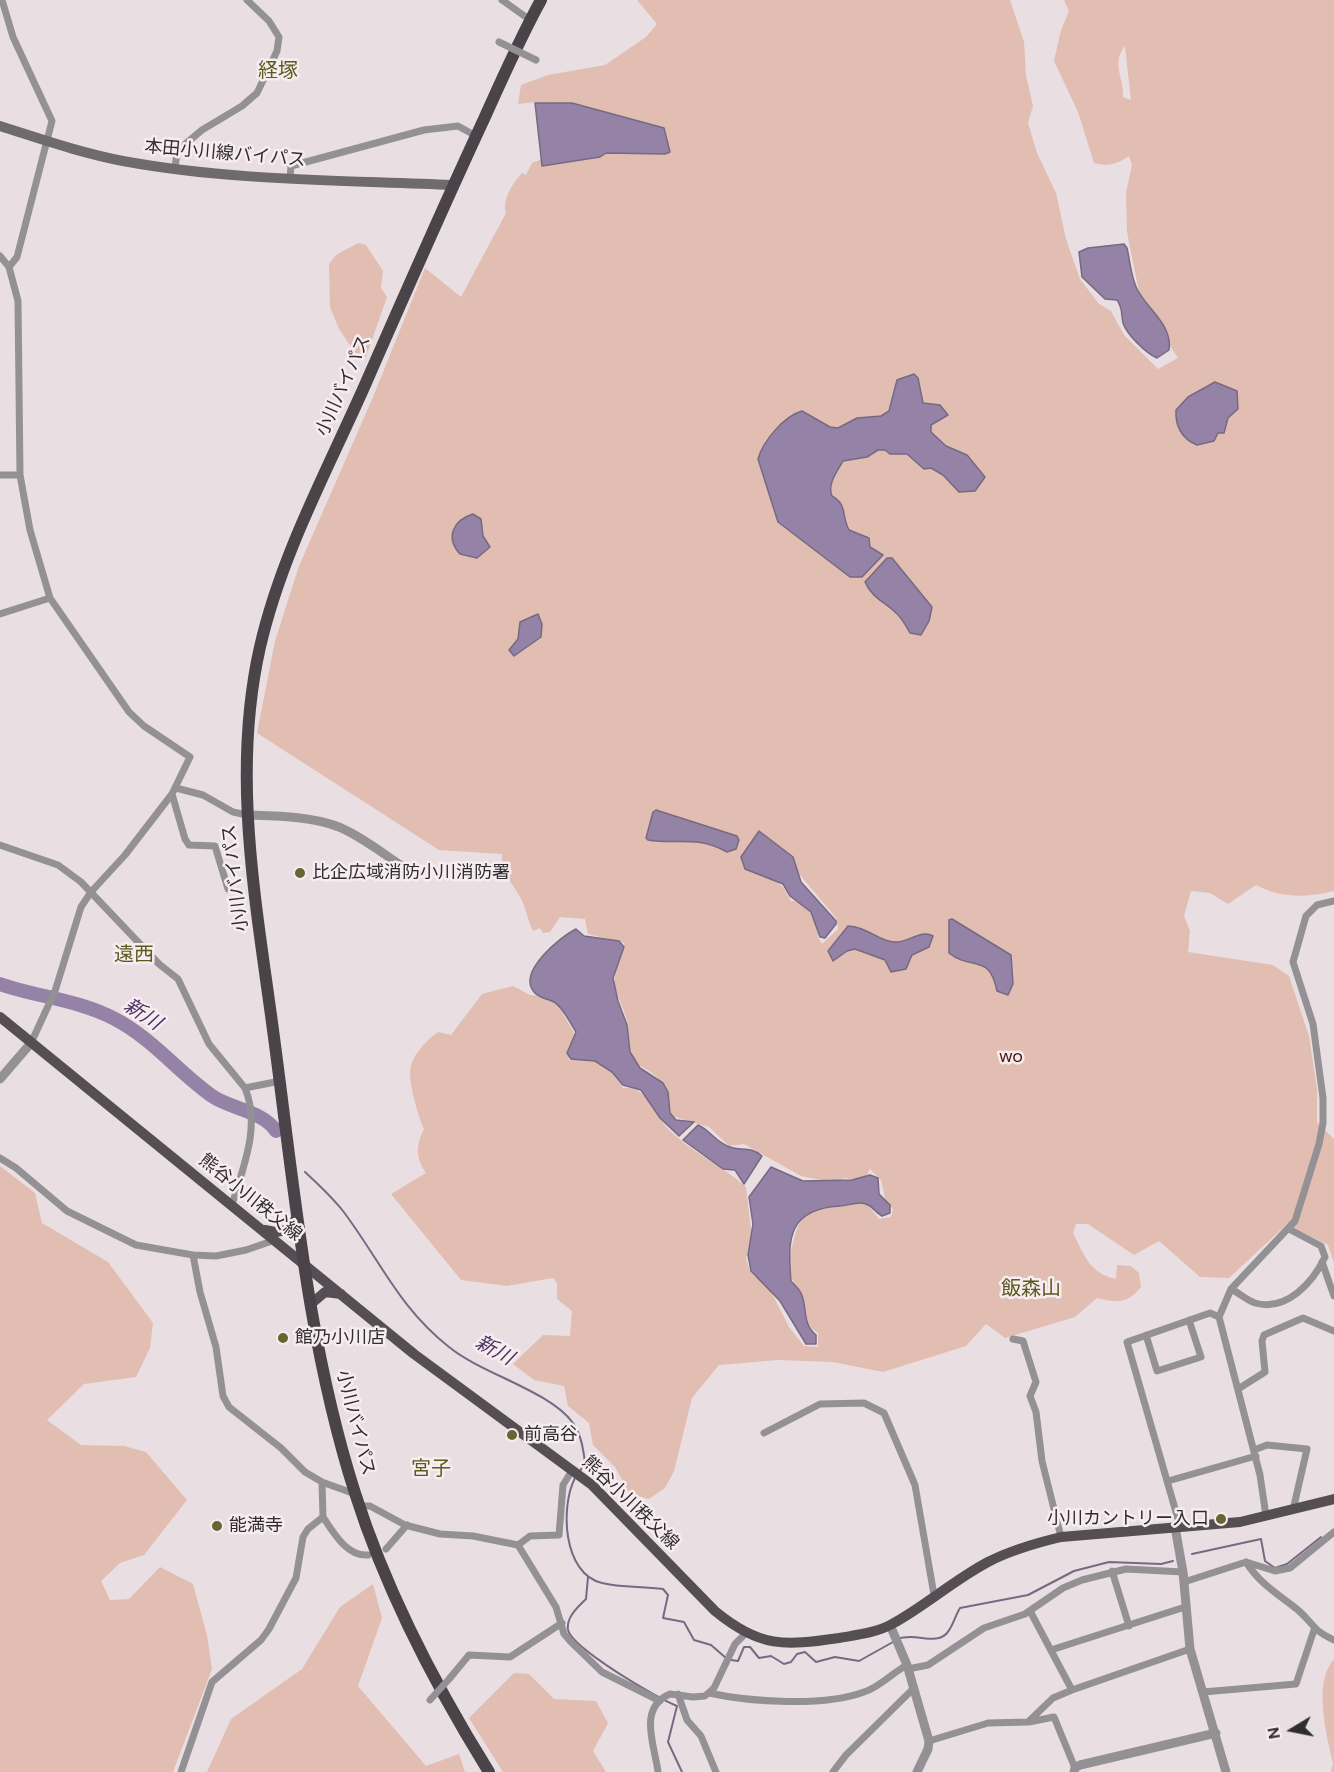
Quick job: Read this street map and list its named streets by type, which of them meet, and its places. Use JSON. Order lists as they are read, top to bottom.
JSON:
{
  "streets": {
    "highway": ["小川バイパス"],
    "main road": ["本田小川線バイパス", "熊谷小川秩父線"]
  },
  "crossings": [
    ["本田小川線バイパス", "小川バイパス"],
    ["小川バイパス", "熊谷小川秩父線"]
  ],
  "districts": [
    "経塚",
    "遠西",
    "飯森山",
    "宮子"
  ],
  "water": ["新川"],
  "parks": ["wo"],
  "places": [
    "比企広域消防小川消防署",
    "館乃小川店",
    "前高谷",
    "小川カントリー入口",
    "能満寺"
  ],
  "north": "left"
}
